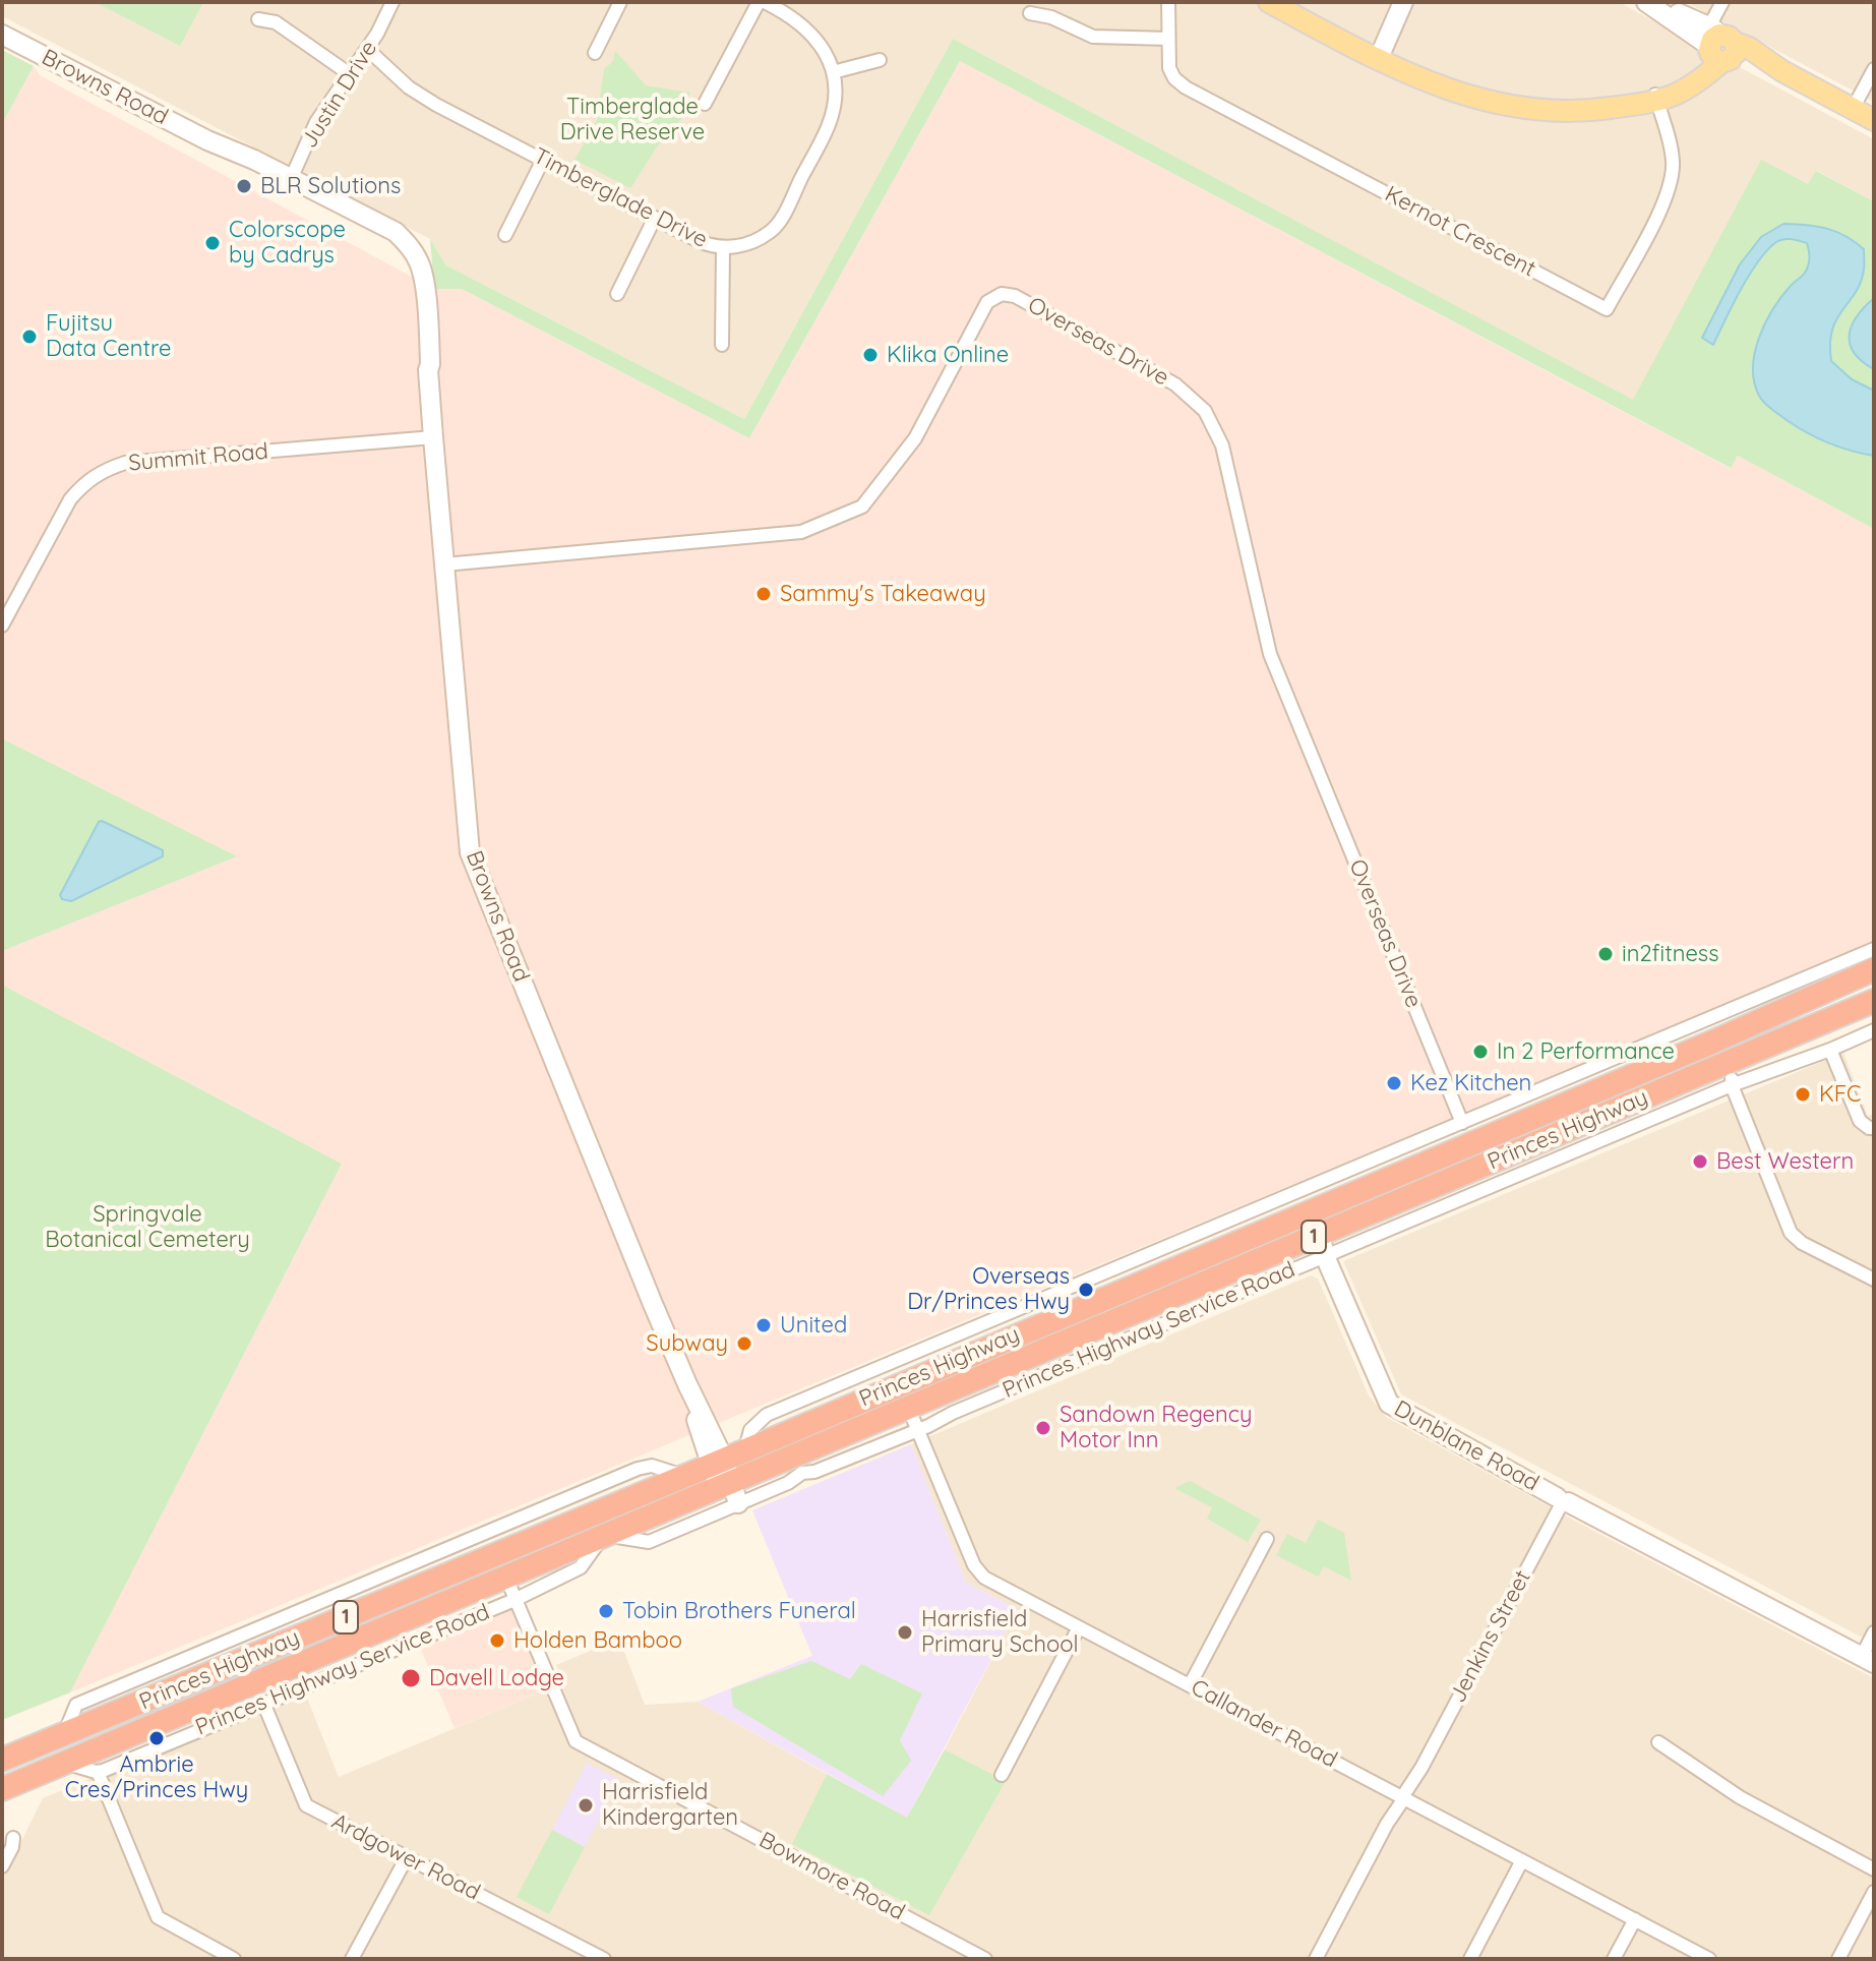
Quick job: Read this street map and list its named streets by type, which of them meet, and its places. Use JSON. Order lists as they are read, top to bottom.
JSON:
{
  "streets": {
    "highway": ["Princes Highway", "1"],
    "street": [
      "Browns Road",
      "Justin Drive",
      "Timberglade Drive",
      "Kernot Crescent",
      "Overseas Drive",
      "Summit Road",
      "Princes Highway Service Road",
      "Dunblane Road",
      "Jenkins Street",
      "Callander Road",
      "Ardgower Road",
      "Bowmore Road"
    ]
  },
  "crossings": [
    ["Browns Road", "Justin Drive"],
    ["Browns Road", "Overseas Drive"],
    ["Browns Road", "Summit Road"],
    ["Browns Road", "Princes Highway"],
    ["Browns Road", "Princes Highway Service Road"],
    ["Justin Drive", "Timberglade Drive"],
    ["Princes Highway", "Princes Highway Service Road"],
    ["Princes Highway", "Dunblane Road"],
    ["Princes Highway", "Callander Road"],
    ["Princes Highway", "Bowmore Road"],
    ["Princes Highway Service Road", "Dunblane Road"],
    ["Princes Highway Service Road", "Callander Road"],
    ["Princes Highway Service Road", "Ardgower Road"],
    ["Princes Highway Service Road", "Bowmore Road"],
    ["Dunblane Road", "Jenkins Street"],
    ["Jenkins Street", "Callander Road"]
  ],
  "parks": ["Timberglade Drive Reserve", "Springvale Botanical Cemetery"],
  "places": [
    "BLR Solutions",
    "Colorscope by Cadrys",
    "Fujitsu Data Centre",
    "Klika Online",
    "Sammy's Takeaway",
    "in2fitness",
    "In 2 Performance",
    "Kez Kitchen",
    "KFC",
    "Best Western",
    "Overseas Dr/Princes Hwy",
    "United",
    "Subway",
    "Sandown Regency Motor Inn",
    "Tobin Brothers Funeral",
    "Harrisfield Primary School",
    "Holden Bamboo",
    "Davell Lodge",
    "Ambrie Cres/Princes Hwy",
    "Harrisfield Kindergarten"
  ]
}
